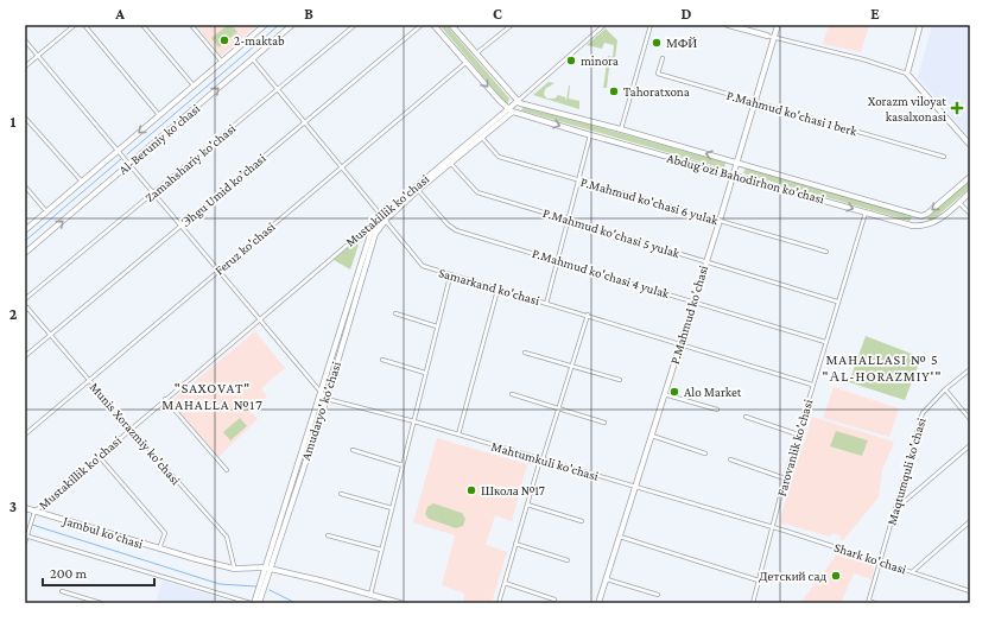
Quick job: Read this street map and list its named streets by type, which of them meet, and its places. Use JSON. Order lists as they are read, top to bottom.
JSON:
{
  "streets": {
    "street": [
      "P.Mahmud ko'chasi 1 berk",
      "Al-Beruniy ko’chasi",
      "Zamahshariy ko'chasi",
      "Abdug’ozi Bahodirhon ko’chasi",
      "Эhgu Umid ko’chasi",
      "P.Mahmud ko'chasi 6 yulak",
      "Mustakillik ko'chasi",
      "P.Mahmud ko'chasi 5 yulak",
      "Feruz ko'chasi",
      "P.Mahmud ko'chasi 4 yulak",
      "Samarkand ko'chasi",
      "P.Mahmud ko'chasi",
      "Amudaryo' ko'chasi",
      "Munis Xorazmiy ko'chasi",
      "Farovanlik ko'chasi",
      "Mahtumkuli ko'chasi",
      "Maqtumquli ko'chasi",
      "Jambul ko'chasi",
      "Shark ko'chasi"
    ]
  },
  "crossings": [
    ["P.Mahmud ko'chasi 1 berk", "P.Mahmud ko'chasi"],
    ["Al-Beruniy ko’chasi", "Samarkand ko'chasi"],
    ["Zamahshariy ko'chasi", "Samarkand ko'chasi"],
    ["Abdug’ozi Bahodirhon ko’chasi", "Mustakillik ko'chasi"],
    ["Abdug’ozi Bahodirhon ko’chasi", "P.Mahmud ko'chasi"],
    ["Abdug’ozi Bahodirhon ko’chasi", "Farovanlik ko'chasi"],
    ["Эhgu Umid ko’chasi", "Samarkand ko'chasi"],
    ["Эhgu Umid ko’chasi", "Munis Xorazmiy ko'chasi"],
    ["P.Mahmud ko'chasi 6 yulak", "Mustakillik ko'chasi"],
    ["P.Mahmud ko'chasi 6 yulak", "P.Mahmud ko'chasi"],
    ["Mustakillik ko'chasi", "P.Mahmud ko'chasi 5 yulak"],
    ["Mustakillik ko'chasi", "P.Mahmud ko'chasi 4 yulak"],
    ["Mustakillik ko'chasi", "Samarkand ko'chasi"],
    ["Mustakillik ko'chasi", "Amudaryo' ko'chasi"],
    ["Mustakillik ko'chasi", "Munis Xorazmiy ko'chasi"],
    ["Mustakillik ko'chasi", "Jambul ko'chasi"],
    ["P.Mahmud ko'chasi 5 yulak", "P.Mahmud ko'chasi"],
    ["P.Mahmud ko'chasi 5 yulak", "Farovanlik ko'chasi"],
    ["Feruz ko'chasi", "Samarkand ko'chasi"],
    ["Feruz ko'chasi", "Munis Xorazmiy ko'chasi"],
    ["P.Mahmud ko'chasi 4 yulak", "P.Mahmud ko'chasi"],
    ["P.Mahmud ko'chasi 4 yulak", "Farovanlik ko'chasi"],
    ["Samarkand ko'chasi", "P.Mahmud ko'chasi"],
    ["Samarkand ko'chasi", "Amudaryo' ko'chasi"],
    ["Samarkand ko'chasi", "Farovanlik ko'chasi"],
    ["P.Mahmud ko'chasi", "Mahtumkuli ko'chasi"],
    ["Amudaryo' ko'chasi", "Mahtumkuli ko'chasi"],
    ["Amudaryo' ko'chasi", "Jambul ko'chasi"],
    ["Farovanlik ko'chasi", "Mahtumkuli ko'chasi"],
    ["Farovanlik ko'chasi", "Shark ko'chasi"],
    ["Mahtumkuli ko'chasi", "Shark ko'chasi"],
    ["Maqtumquli ko'chasi", "Shark ko'chasi"]
  ],
  "districts": ["MAHALLASI № 5 \"АL-HORAZMIY'\"", "\"SAXOVAT\" MAHALLA №17"],
  "places": {
    "other": [
      "2-maktab",
      "МФЙ",
      "minora",
      "Tahoratxona",
      "Alo Market",
      "Школа №17",
      "Детский сад"
    ],
    "health": ["Xorazm viloyat kasalxonasi"]
  },
  "scale_bar": "200 m",
  "grid": {
    "columns": [
      "A",
      "B",
      "C",
      "D",
      "E"
    ],
    "rows": ["1", "2", "3"]
  }
}
